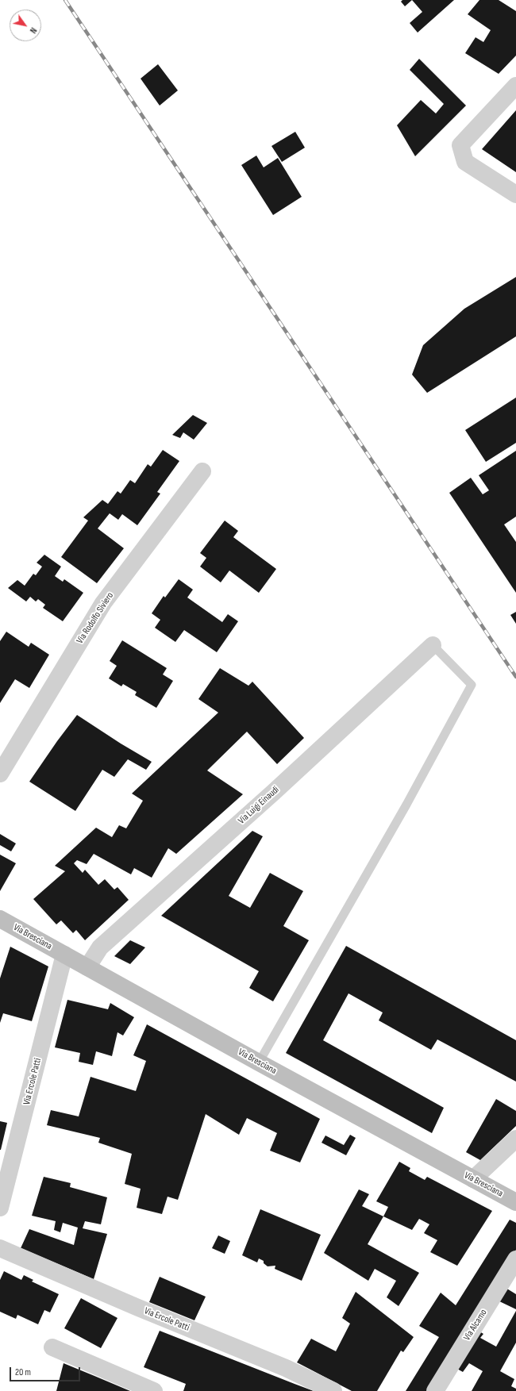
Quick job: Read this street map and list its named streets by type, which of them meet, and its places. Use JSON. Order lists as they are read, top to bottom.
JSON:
{
  "streets": {
    "main road": ["Via Bresciana"],
    "street": [
      "Via Rodolfo Siviero",
      "Via Luigi Einaudi",
      "Via Ercole Patti",
      "Via Alcamo"
    ]
  },
  "crossings": [
    ["Via Luigi Einaudi", "Via Bresciana"],
    ["Via Bresciana", "Via Ercole Patti"]
  ],
  "scale_bar": "20 m",
  "north": "bottom right"
}
